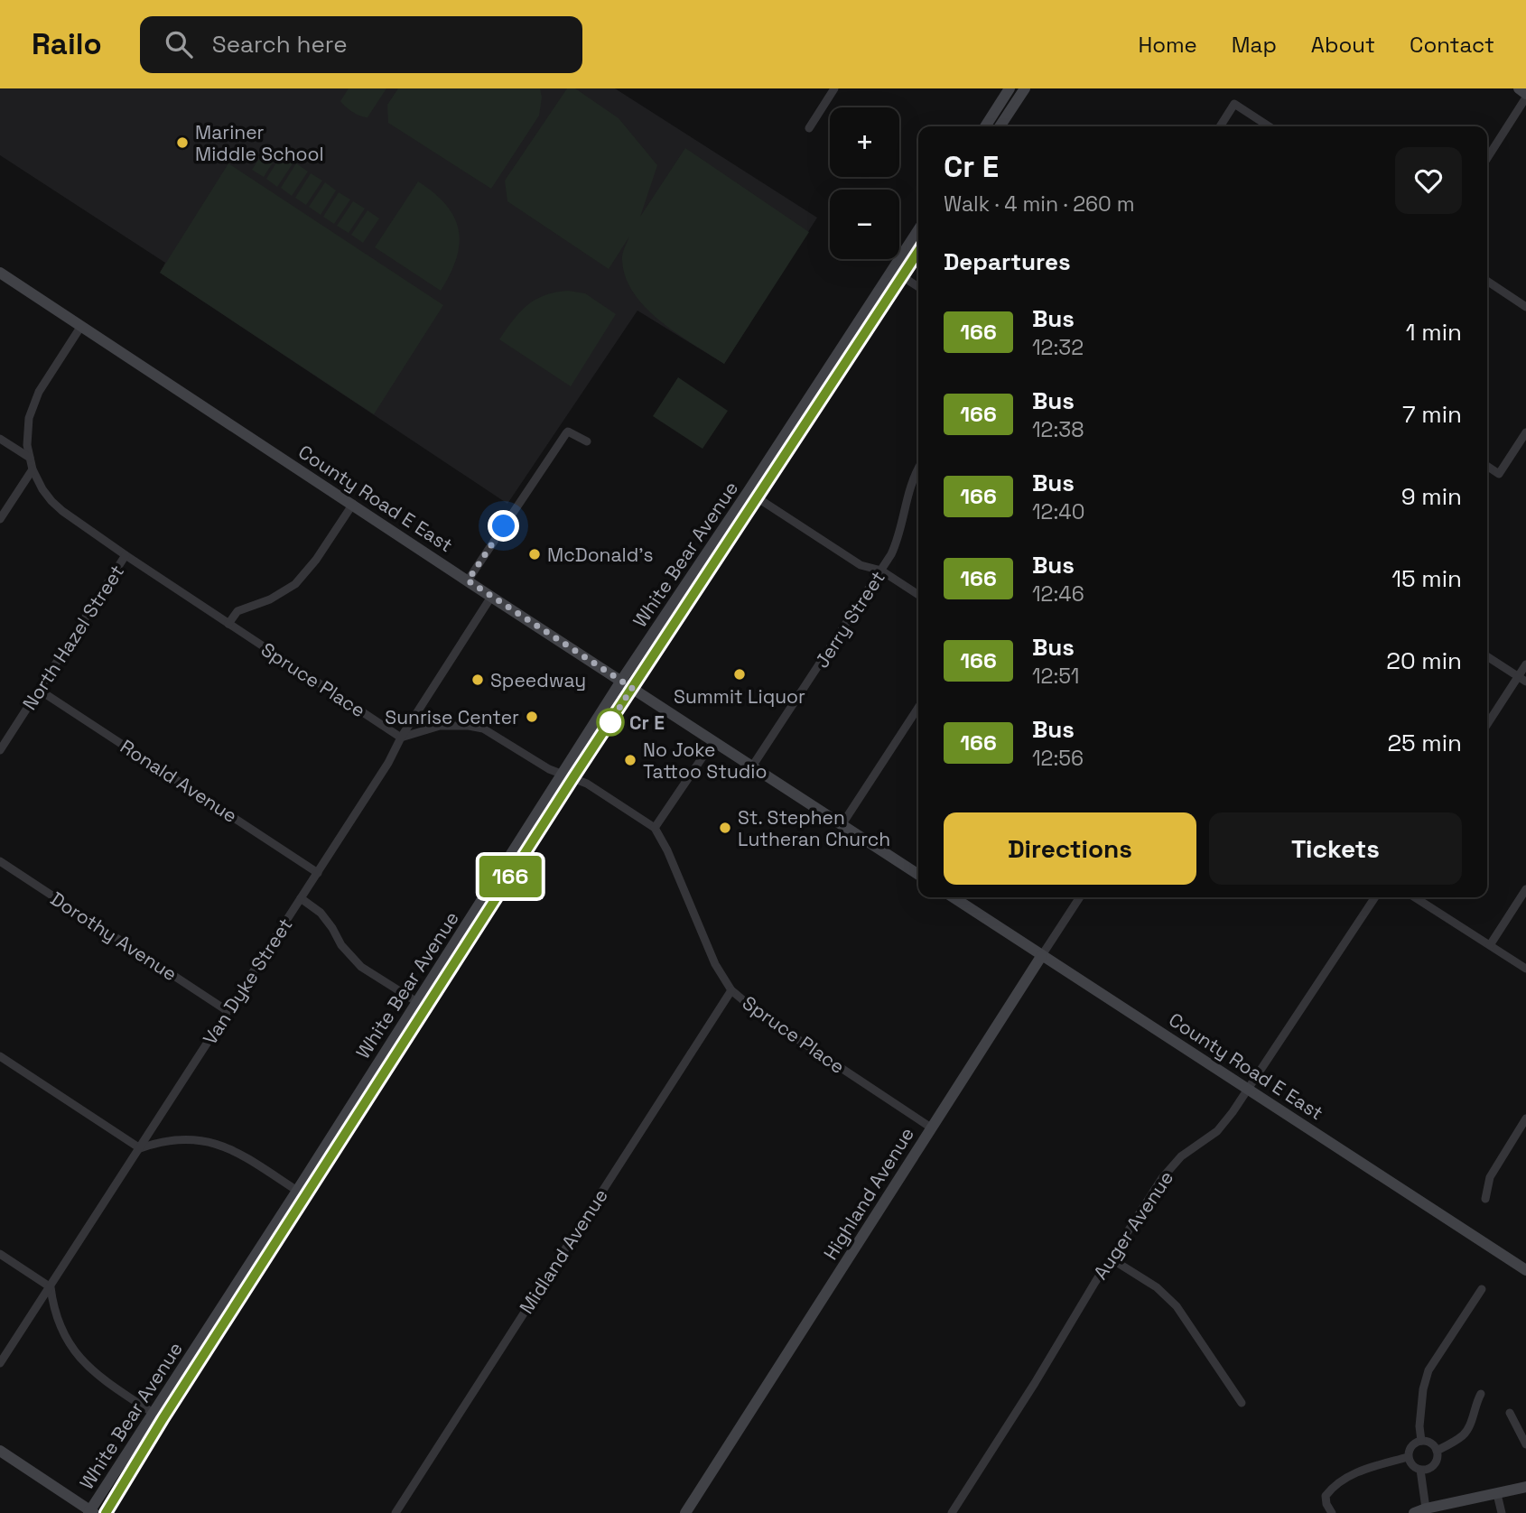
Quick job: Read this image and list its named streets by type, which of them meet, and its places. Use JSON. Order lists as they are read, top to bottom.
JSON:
{
  "streets": {
    "main road": ["County Road E East", "White Bear Avenue", "Highland Avenue"],
    "street": [
      "Jerry Street",
      "North Hazel Street",
      "Spruce Place",
      "Ronald Avenue",
      "Dorothy Avenue",
      "Van Dyke Street",
      "Auger Avenue",
      "Midland Avenue"
    ]
  },
  "crossings": [
    ["County Road E East", "White Bear Avenue"],
    ["County Road E East", "Jerry Street"],
    ["County Road E East", "Spruce Place"],
    ["County Road E East", "Van Dyke Street"],
    ["County Road E East", "Highland Avenue"],
    ["County Road E East", "Auger Avenue"],
    ["North Hazel Street", "Spruce Place"],
    ["North Hazel Street", "Ronald Avenue"],
    ["Spruce Place", "Van Dyke Street"],
    ["Spruce Place", "Highland Avenue"],
    ["Spruce Place", "Midland Avenue"],
    ["Ronald Avenue", "Van Dyke Street"],
    ["Dorothy Avenue", "Van Dyke Street"]
  ],
  "places": [
    "Mariner Middle School",
    "McDonald's",
    "Summit Liquor",
    "Speedway",
    "Sunrise Center",
    "Cr E",
    "No Joke Tattoo Studio",
    "St. Stephen Lutheran Church"
  ],
  "lines": ["bus line 166"],
  "page": {
    "header": "Railo",
    "search": "Search here",
    "nav": [
      "Home",
      "Map",
      "About",
      "Contact"
    ],
    "on_map": "166",
    "map_buttons": ["+", "−"],
    "heading": [
      ["Cr E", "Walk · 4 min · 260 m"],
      "Departures"
    ],
    "list": [
      {
        "mark": "166",
        "name": "Bus",
        "note": "12:32",
        "value": "1 min"
      },
      {
        "mark": "166",
        "name": "Bus",
        "note": "12:38",
        "value": "7 min"
      },
      {
        "mark": "166",
        "name": "Bus",
        "note": "12:40",
        "value": "9 min"
      },
      {
        "mark": "166",
        "name": "Bus",
        "note": "12:46",
        "value": "15 min"
      },
      {
        "mark": "166",
        "name": "Bus",
        "note": "12:51",
        "value": "20 min"
      },
      {
        "mark": "166",
        "name": "Bus",
        "note": "12:56",
        "value": "25 min"
      }
    ],
    "buttons": ["Directions", "Tickets"]
  }
}
